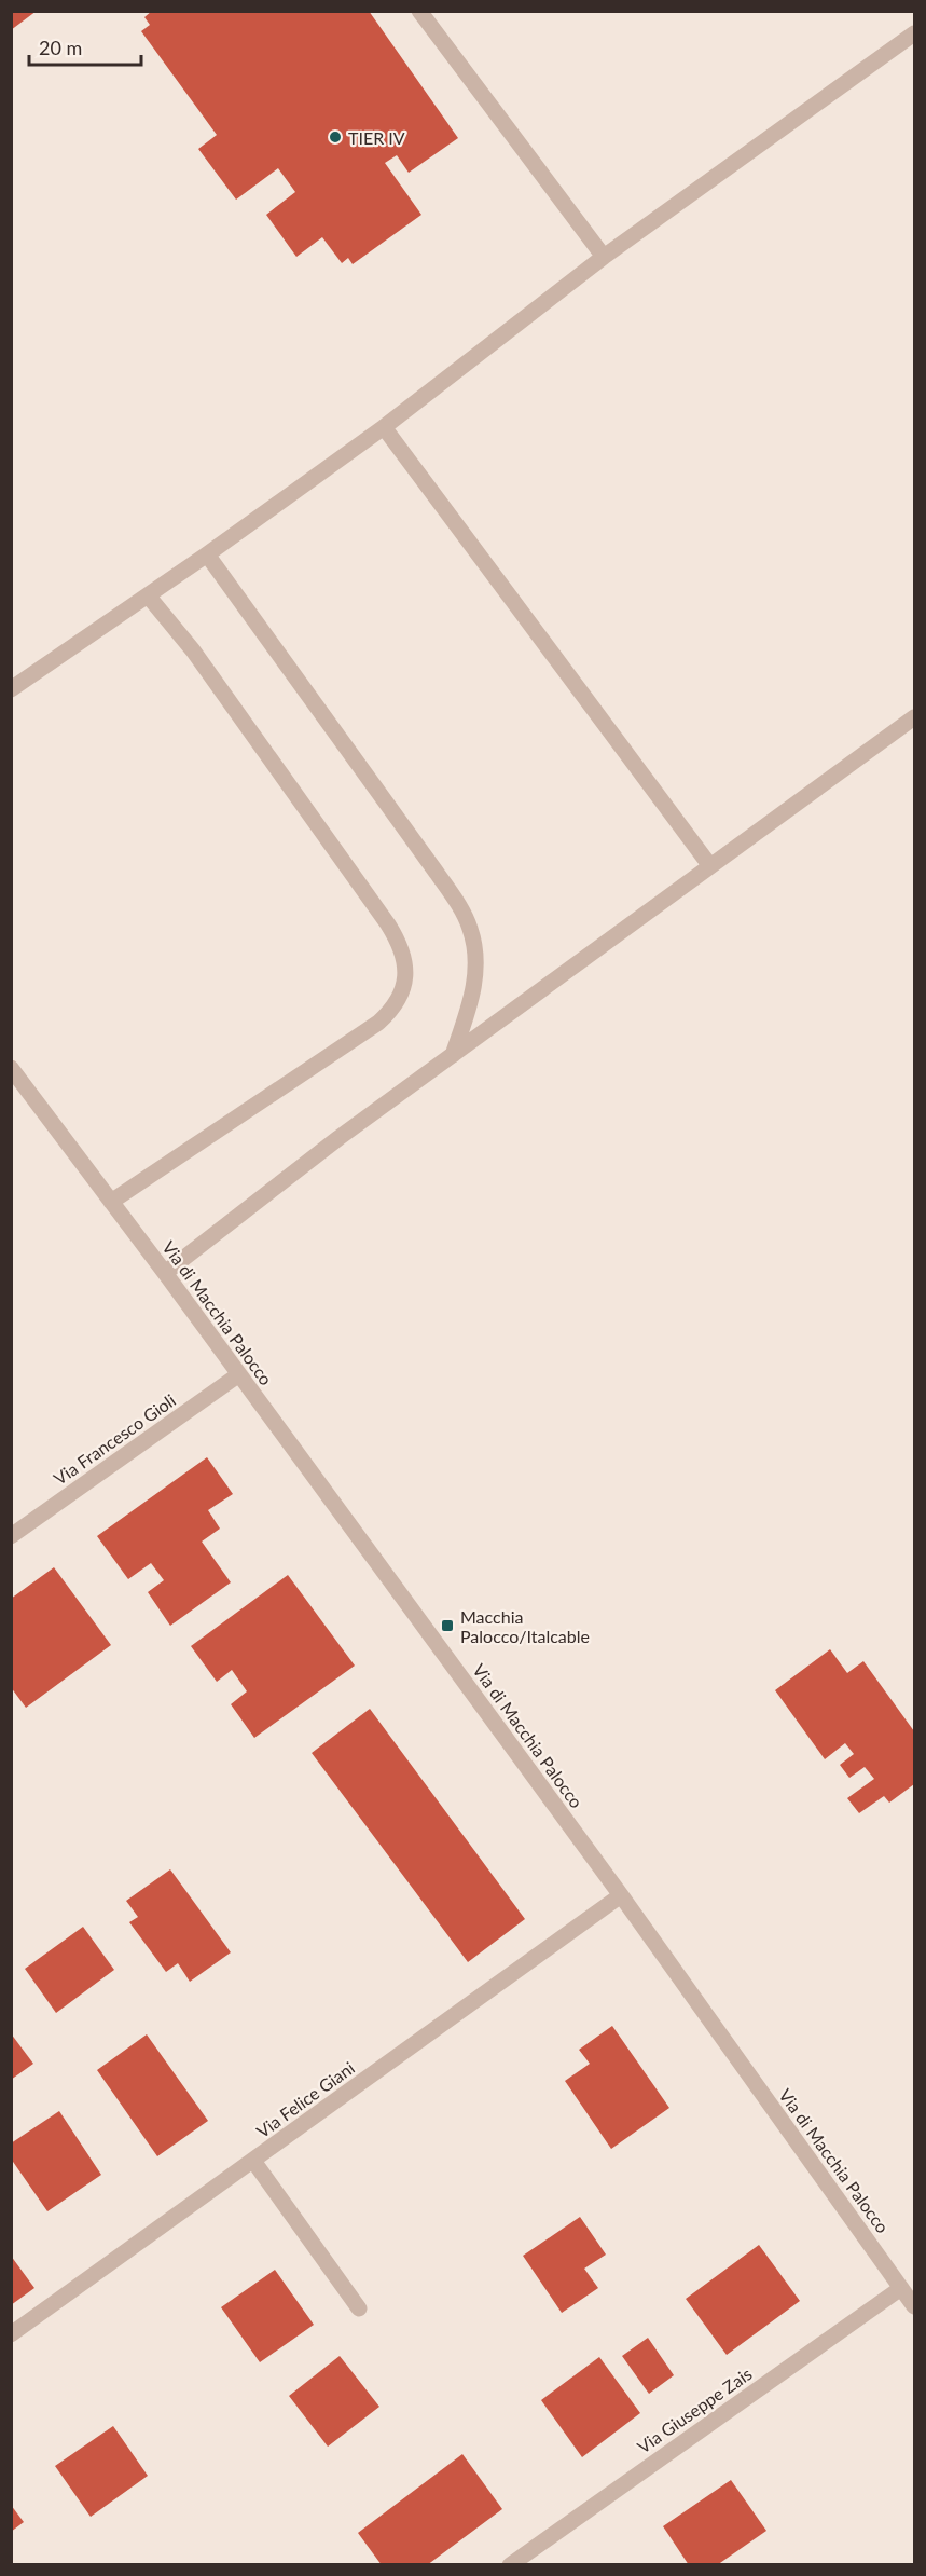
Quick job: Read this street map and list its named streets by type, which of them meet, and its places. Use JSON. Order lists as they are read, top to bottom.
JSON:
{
  "streets": {
    "street": [
      "Via di Macchia Palocco",
      "Via Francesco Gioli",
      "Via Felice Giani",
      "Via Giuseppe Zais"
    ]
  },
  "crossings": [
    ["Via di Macchia Palocco", "Via Francesco Gioli"],
    ["Via di Macchia Palocco", "Via Felice Giani"],
    ["Via di Macchia Palocco", "Via Giuseppe Zais"]
  ],
  "places": {
    "other": ["TIER IV"],
    "transit": ["Macchia Palocco/Italcable"]
  },
  "scale_bar": "20 m"
}
